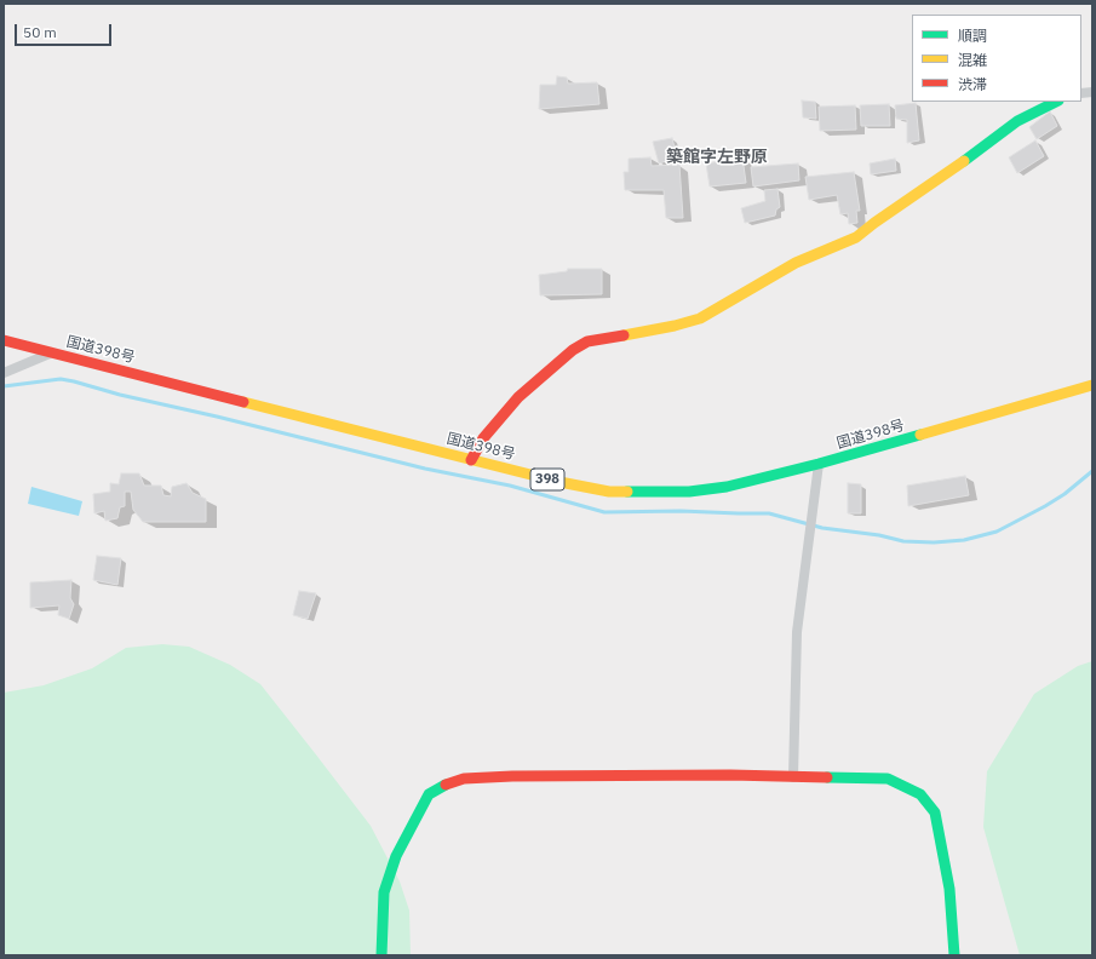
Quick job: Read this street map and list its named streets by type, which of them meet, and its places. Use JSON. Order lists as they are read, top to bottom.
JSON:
{
  "streets": {
    "main road": ["国道398号", "398"]
  },
  "districts": ["築館字左野原"],
  "legend": ["順調", "混雑", "渋滞"],
  "scale_bar": "50 m"
}
